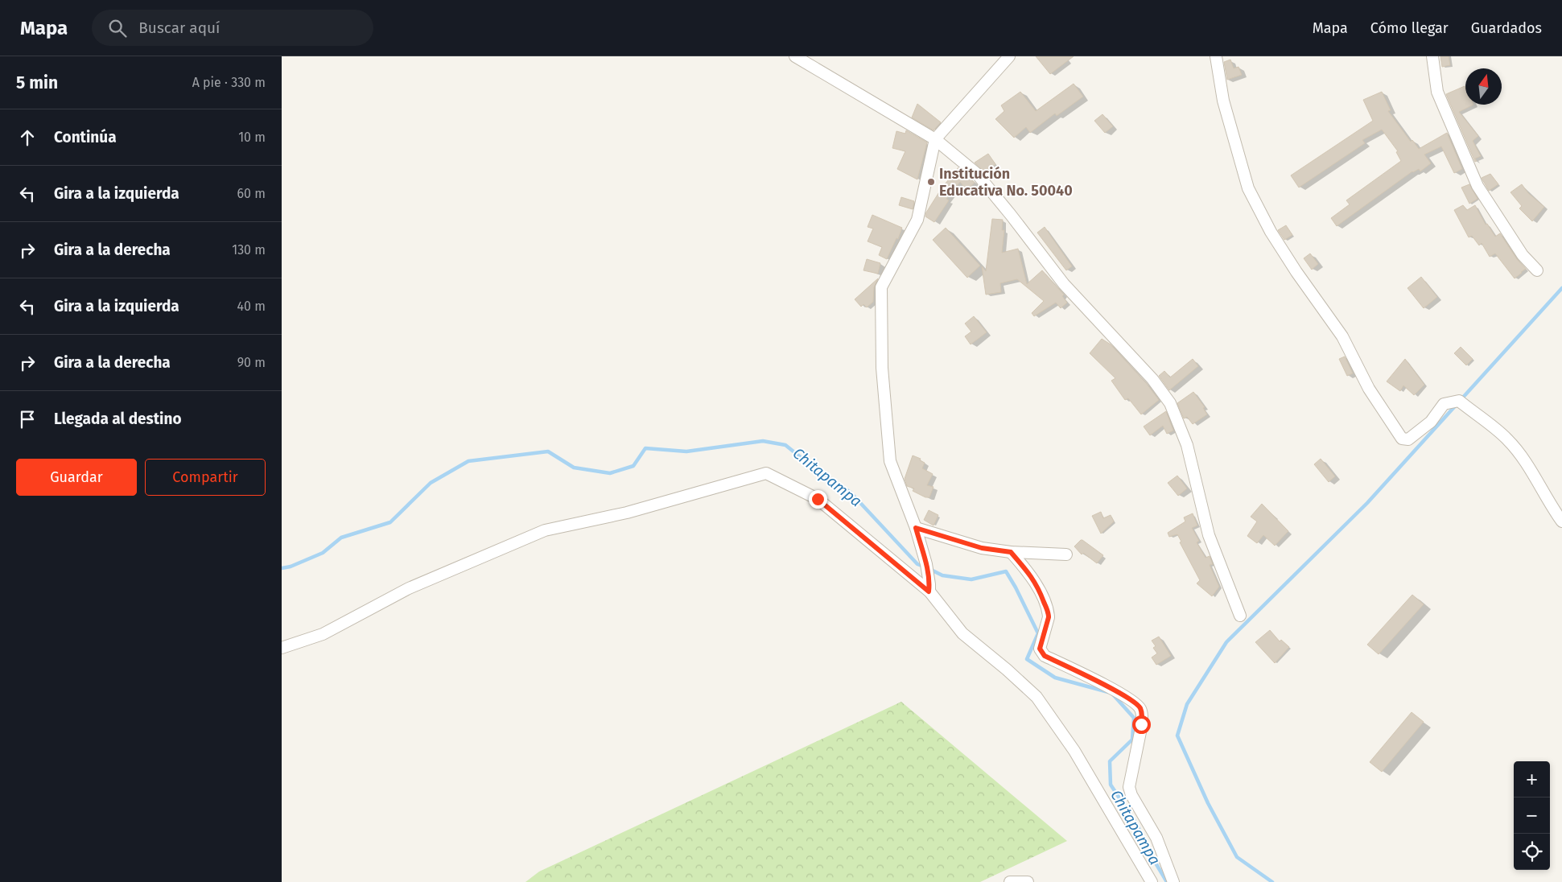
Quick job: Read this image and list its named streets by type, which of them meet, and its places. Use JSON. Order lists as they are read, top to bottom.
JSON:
{
  "water": ["Chitapampa"],
  "places": ["Institución Educativa No. 50040"],
  "north": "top",
  "page": {
    "header": "Mapa",
    "search": "Buscar aquí",
    "nav": ["Mapa", "Cómo llegar", "Guardados"],
    "heading": ["5 min", "A pie · 330 m"],
    "list": [
      ["Continúa", "10 m"],
      ["Gira a la izquierda", "60 m"],
      ["Gira a la derecha", "130 m"],
      ["Gira a la izquierda", "40 m"],
      ["Gira a la derecha", "90 m"],
      "Llegada al destino"
    ],
    "buttons": ["Guardar", "Compartir"],
    "map_buttons": ["+", "−"]
  }
}
